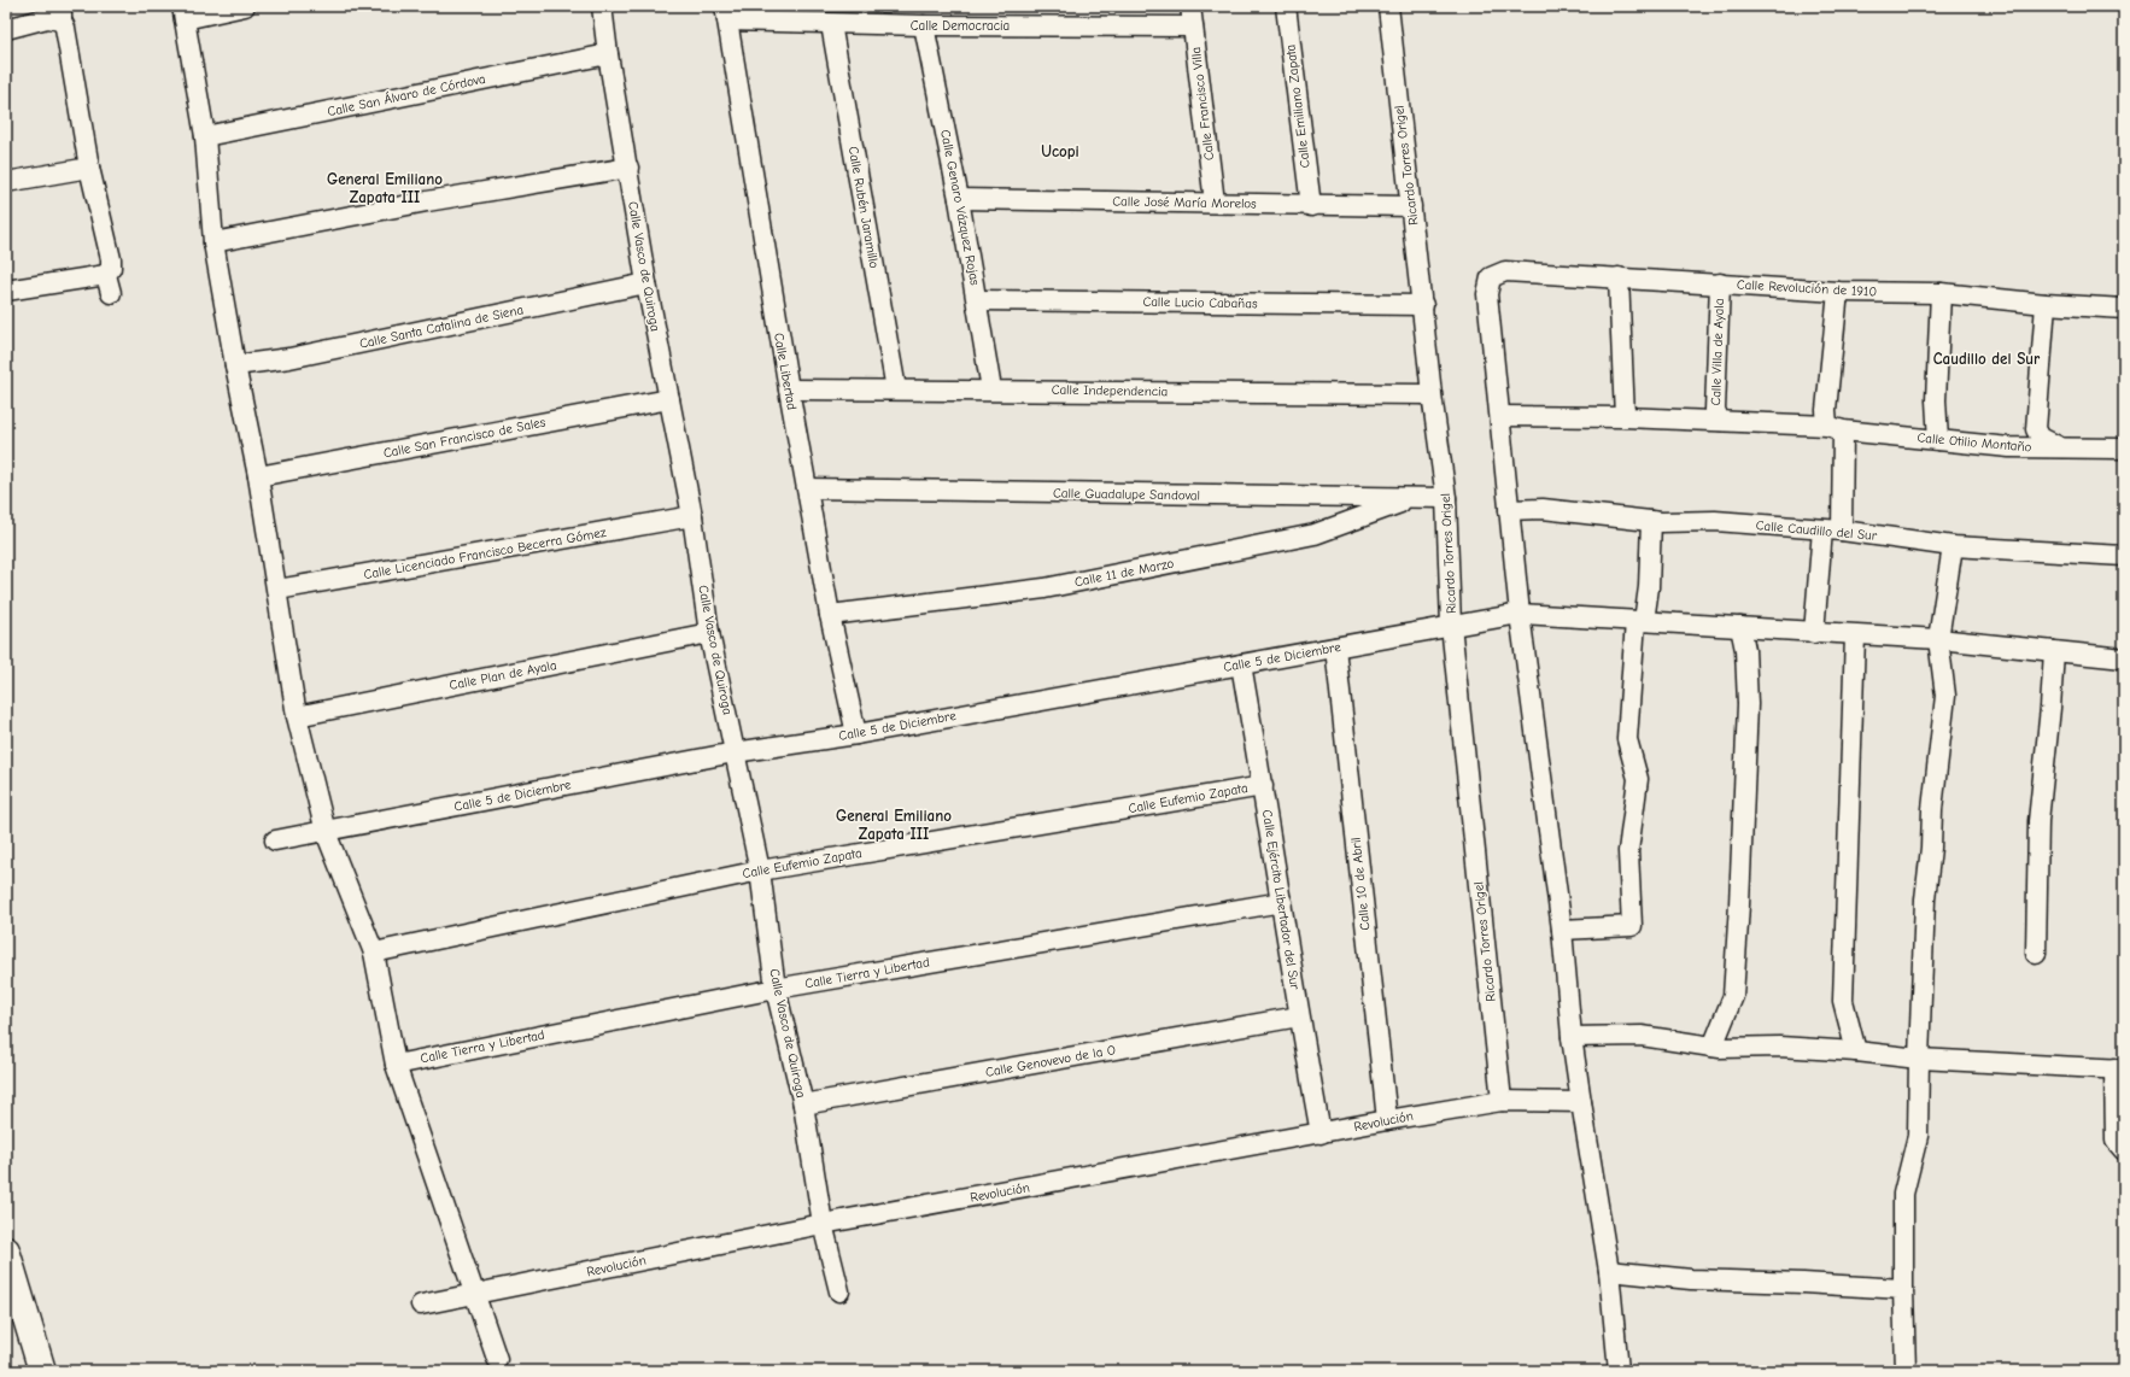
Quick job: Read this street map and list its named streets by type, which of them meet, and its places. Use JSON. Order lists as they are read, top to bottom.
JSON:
{
  "streets": {
    "street": [
      "Calle Democracia",
      "Calle San Álvaro de Córdova",
      "Calle Francisco Villa",
      "Calle Emiliano Zapata",
      "Ricardo Torres Origel",
      "Calle José María Morelos",
      "Calle Rubén Jaramillo",
      "Calle Genaro Vázquez Rojas",
      "Calle Vasco de Quiroga",
      "Calle Revolución de 1910",
      "Calle Lucio Cabañas",
      "Calle Santa Catalina de Siena",
      "Calle Villa de Ayala",
      "Calle Libertad",
      "Calle Independencia",
      "Calle San Francisco de Sales",
      "Calle Otilio Montaño",
      "Calle Guadalupe Sandoval",
      "Calle Caudillo del Sur",
      "Calle Licenciado Francisco Becerra Gómez",
      "Calle 11 de Marzo",
      "Calle 5 de Diciembre",
      "Calle Plan de Ayala",
      "Calle Eufemio Zapata",
      "Calle 10 de Abril",
      "Calle Ejército Libertador del Sur",
      "Calle Tierra y Libertad",
      "Calle Genovevo de la O",
      "Revolución"
    ]
  },
  "crossings": [
    ["Calle Democracia", "Calle Francisco Villa"],
    ["Calle Democracia", "Calle Rubén Jaramillo"],
    ["Calle Democracia", "Calle Genaro Vázquez Rojas"],
    ["Calle Democracia", "Calle Libertad"],
    ["Calle San Álvaro de Córdova", "Calle Vasco de Quiroga"],
    ["Calle Francisco Villa", "Calle José María Morelos"],
    ["Calle Emiliano Zapata", "Calle José María Morelos"],
    ["Ricardo Torres Origel", "Calle José María Morelos"],
    ["Ricardo Torres Origel", "Calle Lucio Cabañas"],
    ["Ricardo Torres Origel", "Calle Independencia"],
    ["Ricardo Torres Origel", "Calle Guadalupe Sandoval"],
    ["Ricardo Torres Origel", "Calle 5 de Diciembre"],
    ["Ricardo Torres Origel", "Revolución"],
    ["Calle José María Morelos", "Calle Genaro Vázquez Rojas"],
    ["Calle Rubén Jaramillo", "Calle Independencia"],
    ["Calle Genaro Vázquez Rojas", "Calle Lucio Cabañas"],
    ["Calle Genaro Vázquez Rojas", "Calle Independencia"],
    ["Calle Vasco de Quiroga", "Calle Santa Catalina de Siena"],
    ["Calle Vasco de Quiroga", "Calle San Francisco de Sales"],
    ["Calle Vasco de Quiroga", "Calle Licenciado Francisco Becerra Gómez"],
    ["Calle Vasco de Quiroga", "Calle 5 de Diciembre"],
    ["Calle Vasco de Quiroga", "Calle Plan de Ayala"],
    ["Calle Vasco de Quiroga", "Calle Eufemio Zapata"],
    ["Calle Vasco de Quiroga", "Calle Tierra y Libertad"],
    ["Calle Vasco de Quiroga", "Calle Genovevo de la O"],
    ["Calle Vasco de Quiroga", "Revolución"],
    ["Calle Revolución de 1910", "Calle Villa de Ayala"],
    ["Calle Revolución de 1910", "Calle Otilio Montaño"],
    ["Calle Villa de Ayala", "Calle Otilio Montaño"],
    ["Calle Libertad", "Calle Independencia"],
    ["Calle Libertad", "Calle Guadalupe Sandoval"],
    ["Calle Libertad", "Calle 11 de Marzo"],
    ["Calle Libertad", "Calle 5 de Diciembre"],
    ["Calle Guadalupe Sandoval", "Calle 11 de Marzo"],
    ["Calle 5 de Diciembre", "Calle 10 de Abril"],
    ["Calle 5 de Diciembre", "Calle Ejército Libertador del Sur"],
    ["Calle Eufemio Zapata", "Calle Ejército Libertador del Sur"],
    ["Calle 10 de Abril", "Revolución"],
    ["Calle Ejército Libertador del Sur", "Calle Tierra y Libertad"],
    ["Calle Ejército Libertador del Sur", "Calle Genovevo de la O"],
    ["Calle Ejército Libertador del Sur", "Revolución"]
  ],
  "districts": [
    "Ucopi",
    "General Emiliano Zapata III",
    "Caudillo del Sur",
    "General Emiliano Zapata III"
  ]
}
